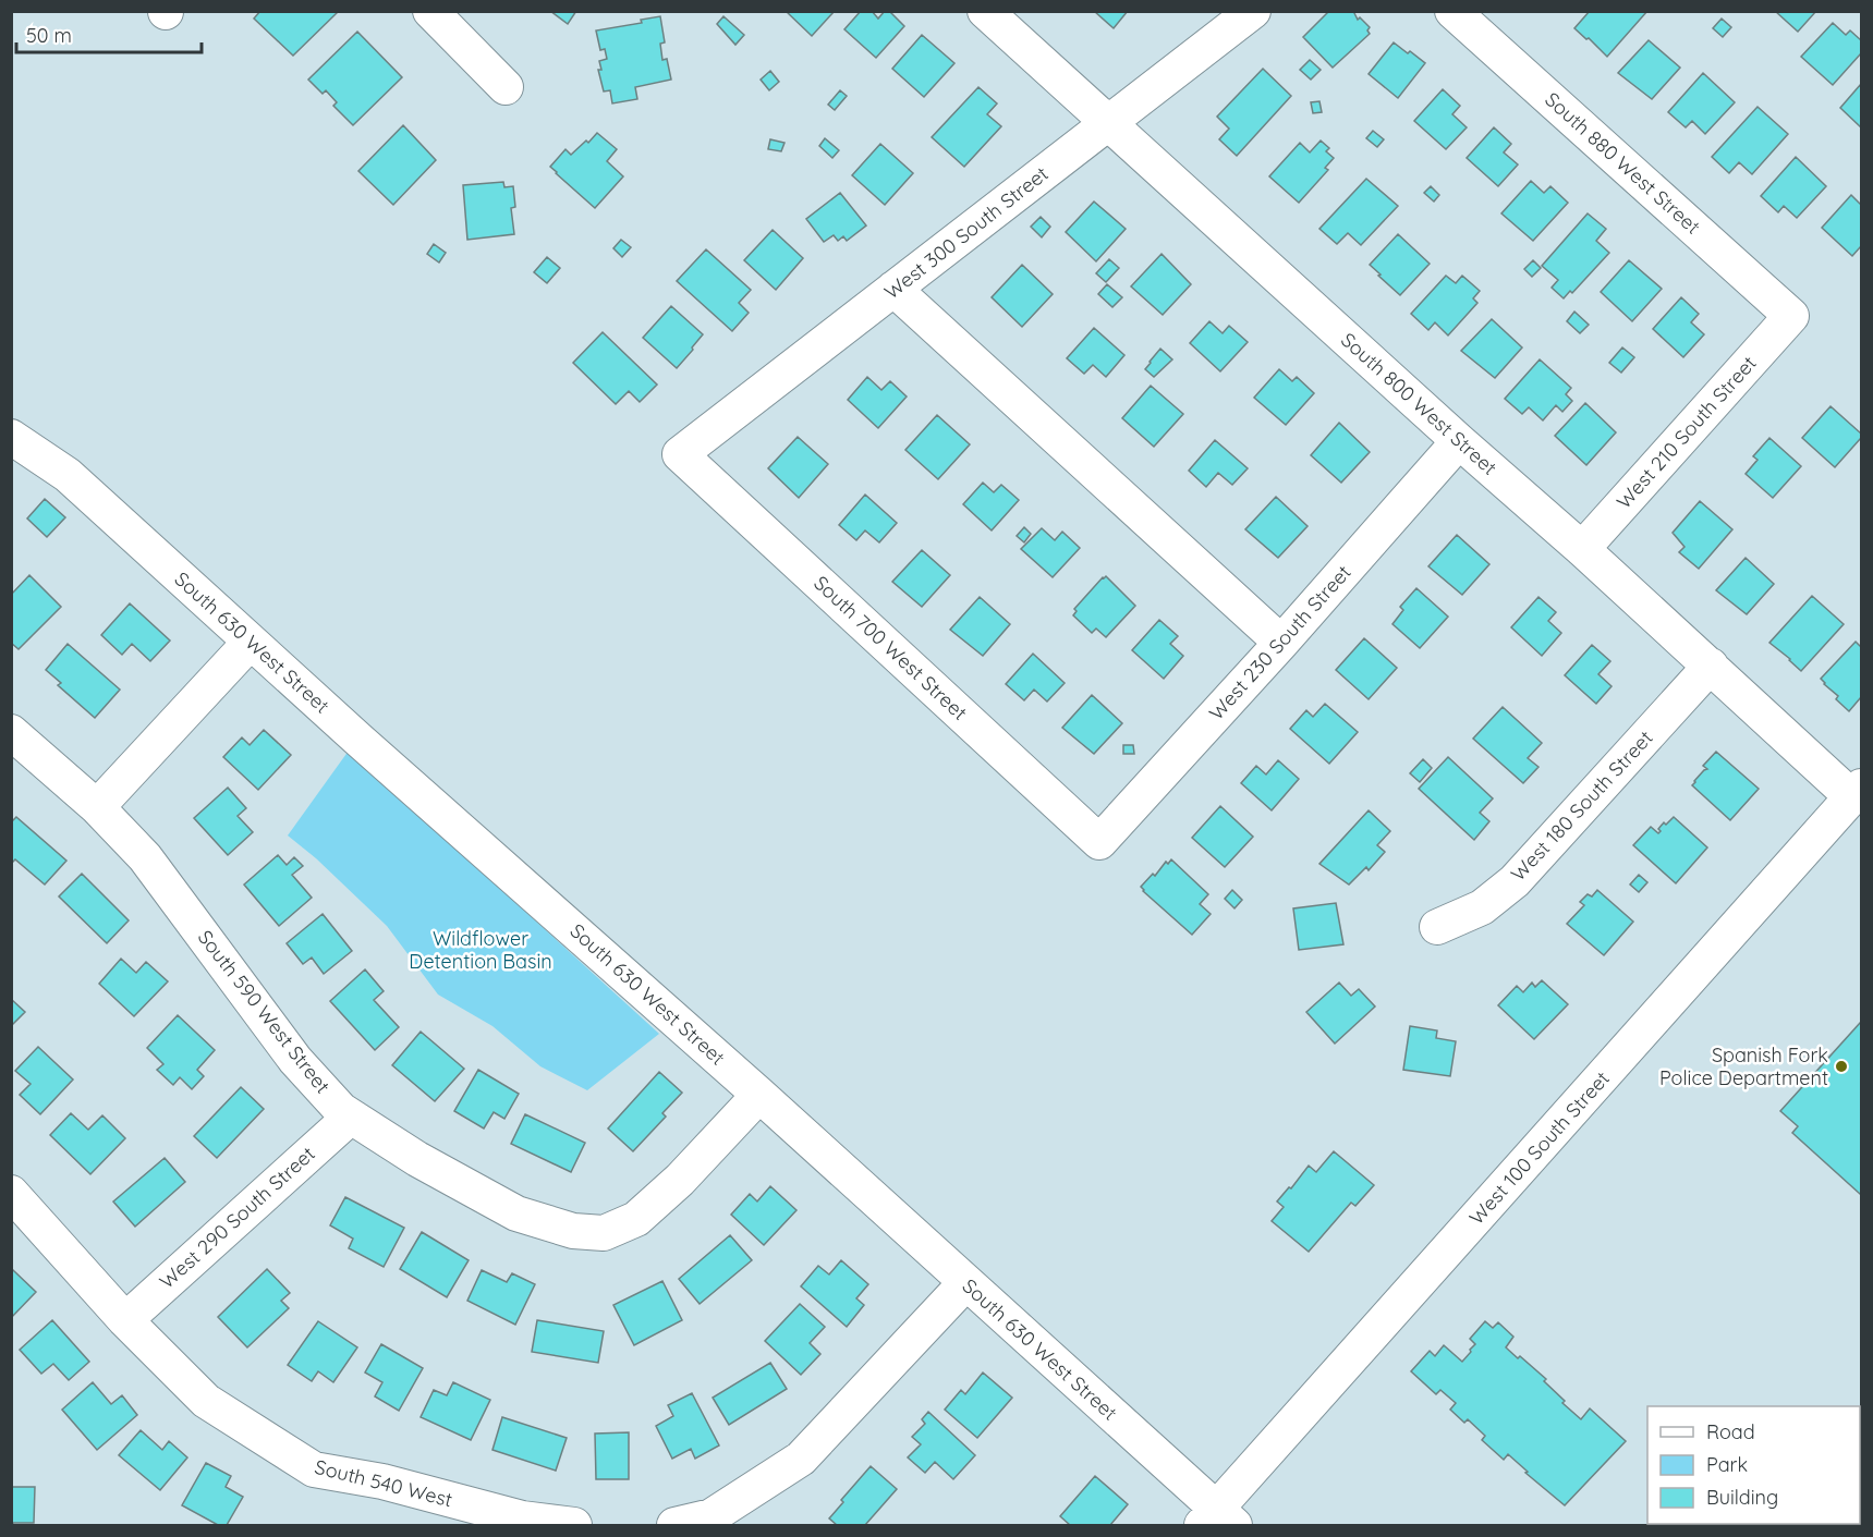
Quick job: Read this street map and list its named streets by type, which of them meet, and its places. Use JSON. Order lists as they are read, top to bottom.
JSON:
{
  "streets": {
    "street": [
      "South 880 West Street",
      "West 300 South Street",
      "South 800 West Street",
      "West 210 South Street",
      "South 630 West Street",
      "West 230 South Street",
      "South 700 West Street",
      "West 180 South Street",
      "South 590 West Street",
      "West 100 South Street",
      "West 290 South Street",
      "South 540 West"
    ]
  },
  "crossings": [
    ["South 880 West Street", "West 210 South Street"],
    ["West 300 South Street", "South 800 West Street"],
    ["West 300 South Street", "South 700 West Street"],
    ["South 800 West Street", "West 210 South Street"],
    ["South 800 West Street", "West 230 South Street"],
    ["South 800 West Street", "West 180 South Street"],
    ["South 800 West Street", "West 100 South Street"],
    ["South 630 West Street", "South 590 West Street"],
    ["South 630 West Street", "West 100 South Street"],
    ["West 230 South Street", "South 700 West Street"],
    ["South 590 West Street", "West 290 South Street"],
    ["West 290 South Street", "South 540 West"]
  ],
  "parks": ["Wildflower Detention Basin"],
  "places": ["Spanish Fork Police Department"],
  "legend": ["Road", "Park", "Building"],
  "scale_bar": "50 m"
}
